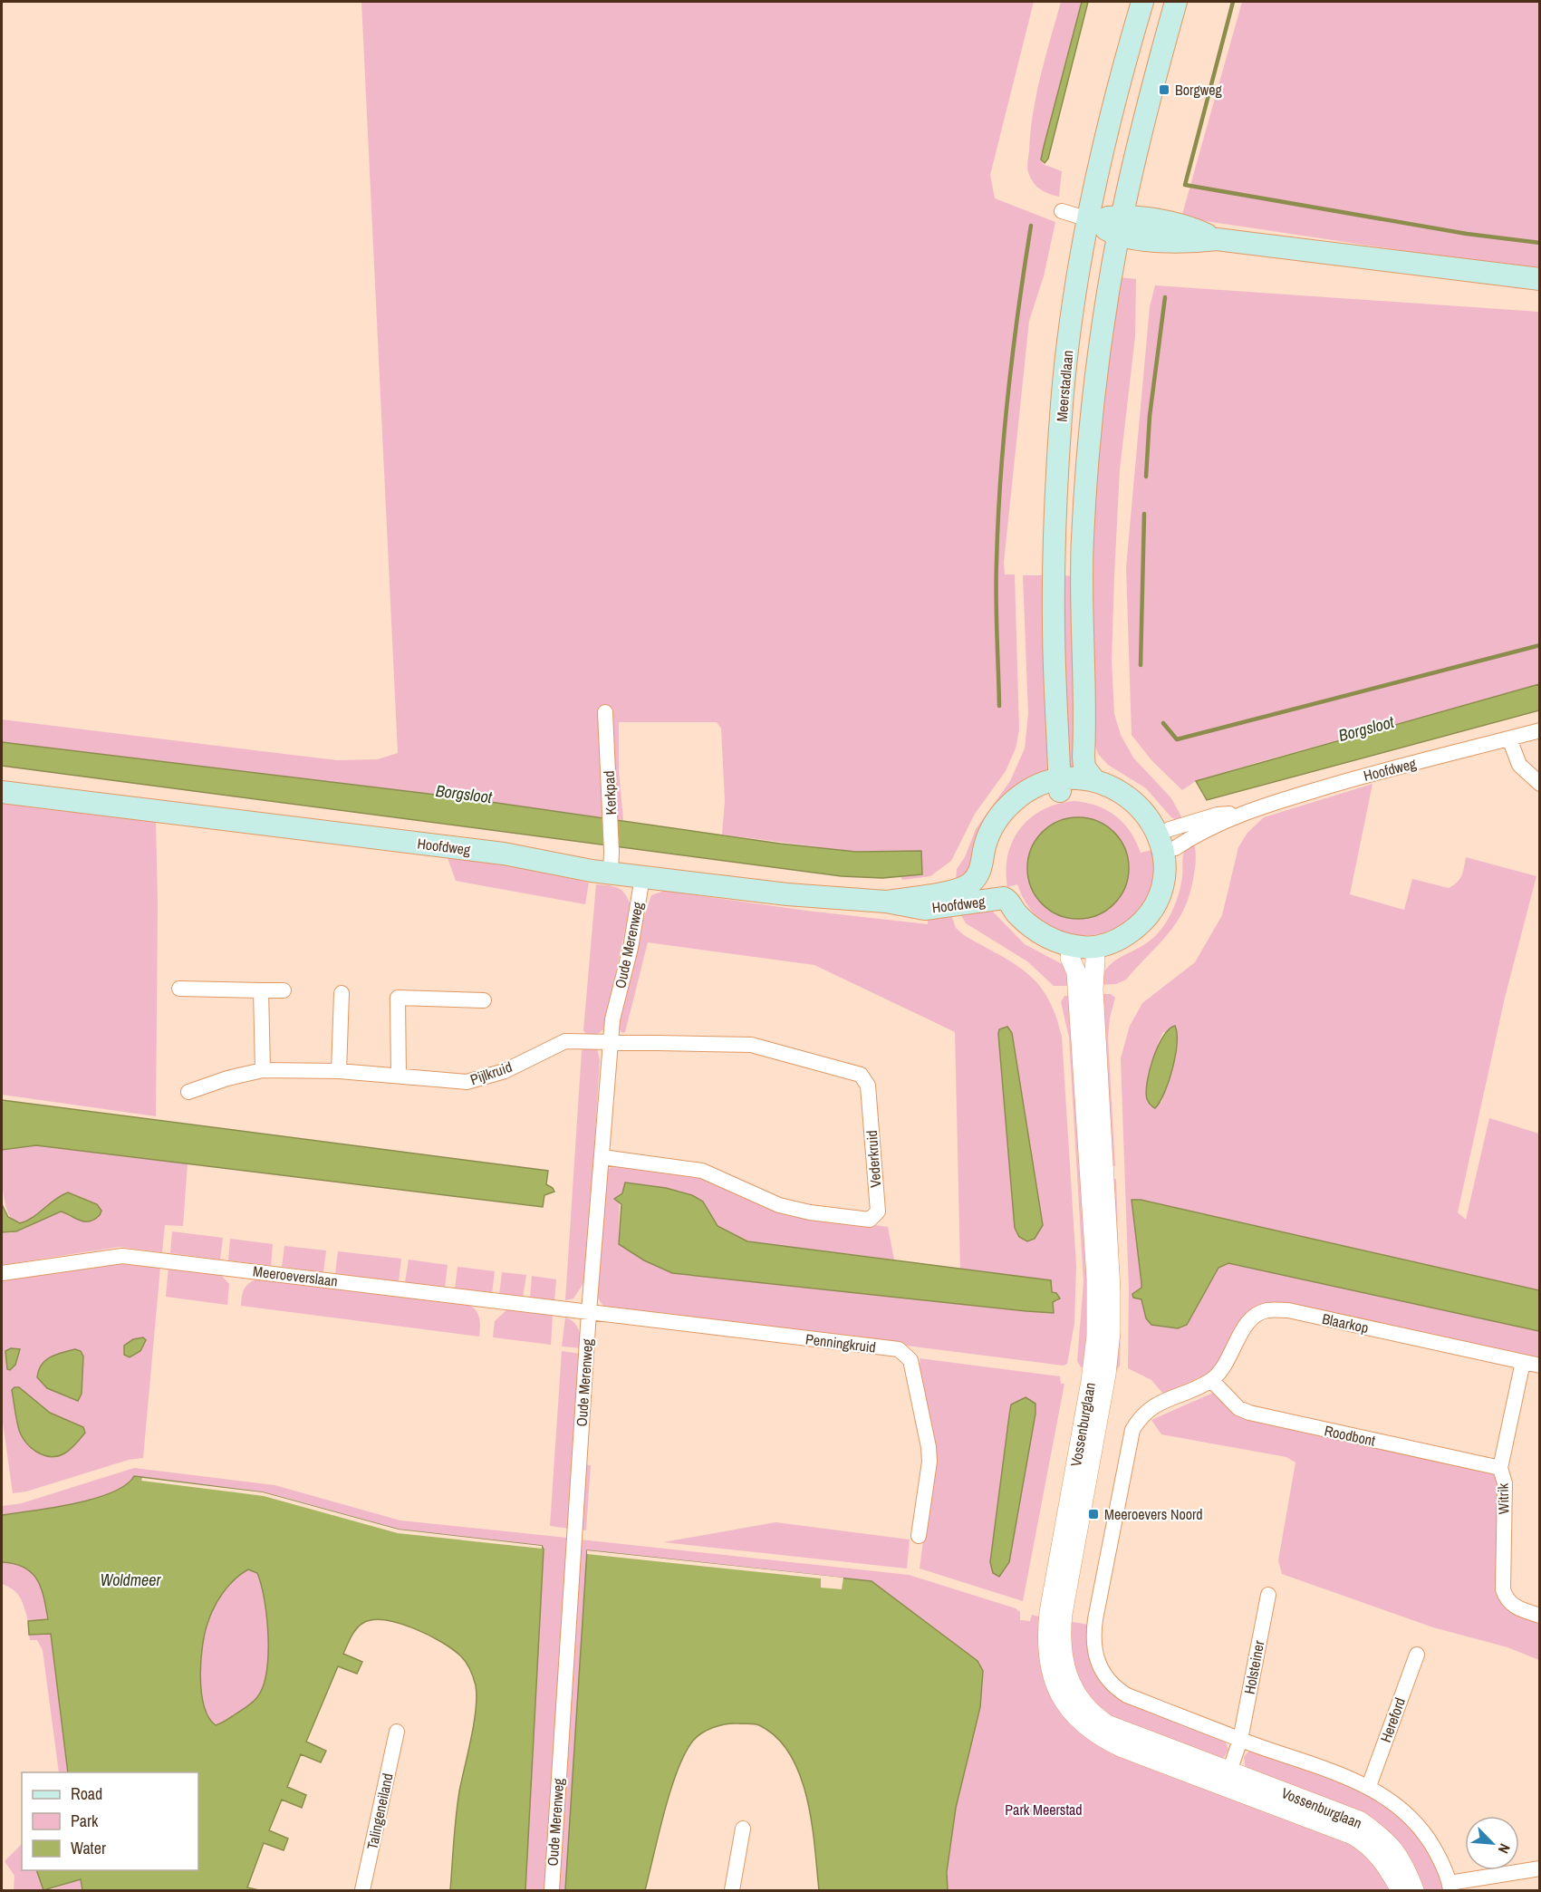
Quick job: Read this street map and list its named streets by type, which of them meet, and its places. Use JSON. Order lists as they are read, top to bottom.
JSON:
{
  "streets": {
    "main road": ["Meerstadlaan", "Hoofdweg"],
    "street": [
      "Kerkpad",
      "Oude Merenweg",
      "Pijlkruid",
      "Vederkruid",
      "Meeroeverslaan",
      "Blaarkop",
      "Penningkruid",
      "Vossenburglaan",
      "Roodbont",
      "Witrik",
      "Holsteiner",
      "Hereford",
      "Talingeneiland"
    ]
  },
  "crossings": [
    ["Meerstadlaan", "Hoofdweg"],
    ["Meerstadlaan", "Vossenburglaan"],
    ["Hoofdweg", "Kerkpad"],
    ["Hoofdweg", "Oude Merenweg"],
    ["Hoofdweg", "Vossenburglaan"],
    ["Oude Merenweg", "Pijlkruid"],
    ["Oude Merenweg", "Vederkruid"],
    ["Oude Merenweg", "Meeroeverslaan"],
    ["Oude Merenweg", "Penningkruid"],
    ["Pijlkruid", "Vederkruid"],
    ["Meeroeverslaan", "Penningkruid"],
    ["Blaarkop", "Roodbont"],
    ["Blaarkop", "Witrik"],
    ["Blaarkop", "Holsteiner"],
    ["Roodbont", "Witrik"]
  ],
  "water": ["Borgsloot", "Woldmeer"],
  "parks": ["Park Meerstad"],
  "places": {
    "transit": ["Borgweg", "Meeroevers Noord"]
  },
  "legend": ["Road", "Park", "Water"],
  "north": "bottom right"
}
